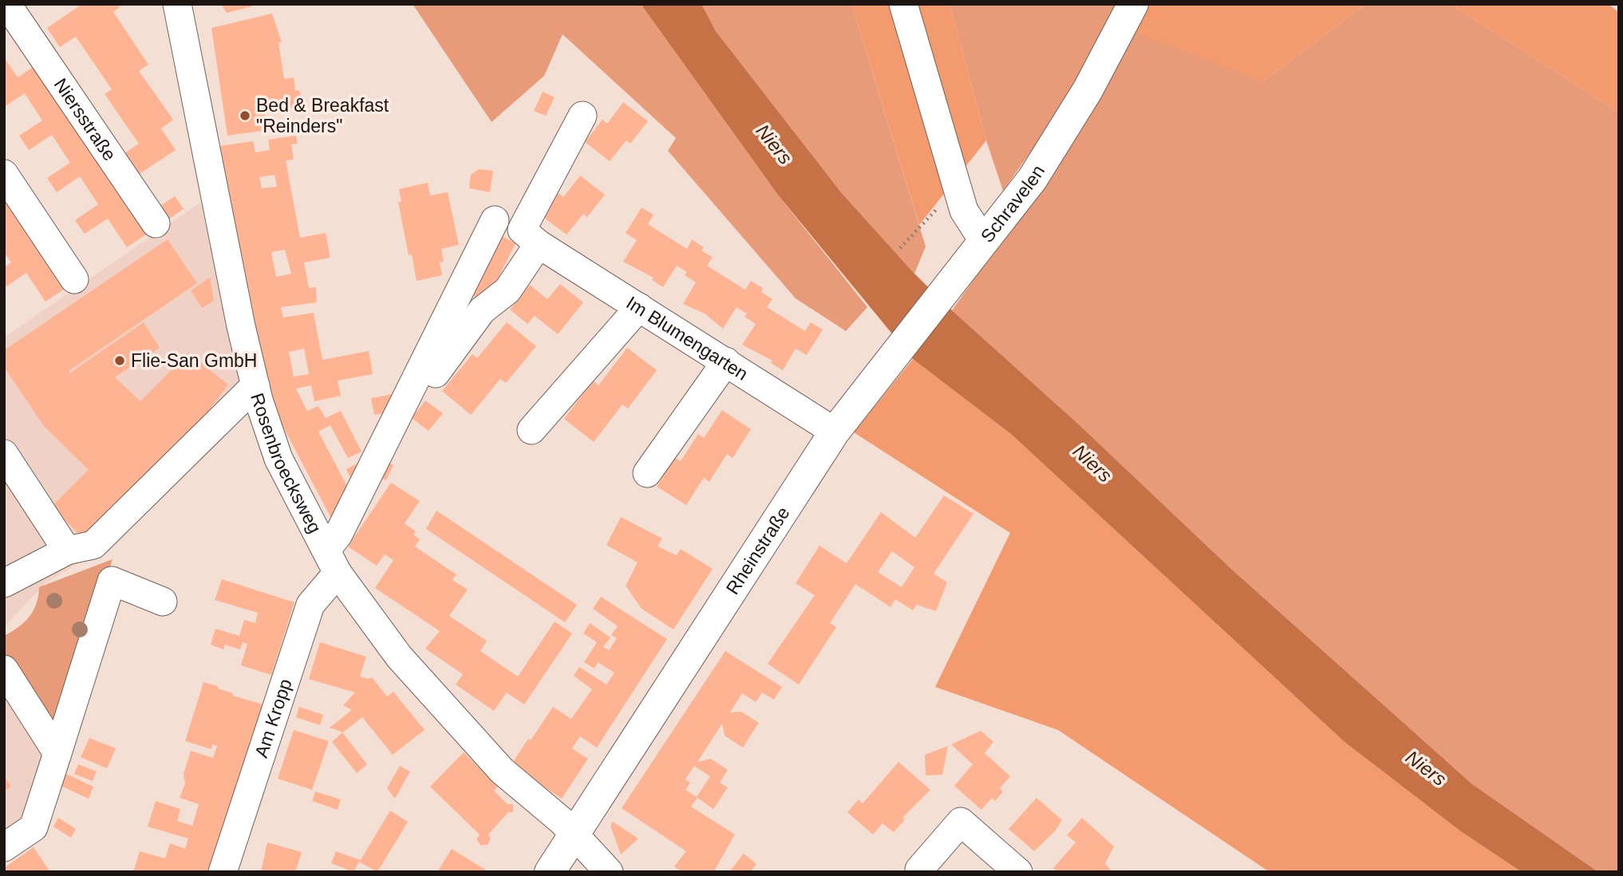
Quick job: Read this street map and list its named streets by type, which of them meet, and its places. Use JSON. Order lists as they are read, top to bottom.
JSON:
{
  "streets": {
    "main road": ["Schravelen", "Rheinstraße"],
    "street": [
      "Niersstraße",
      "Im Blumengarten",
      "Rosenbroecksweg",
      "Am Kropp"
    ]
  },
  "crossings": [
    ["Schravelen", "Rheinstraße"],
    ["Im Blumengarten", "Rheinstraße"],
    ["Rosenbroecksweg", "Rheinstraße"],
    ["Rosenbroecksweg", "Am Kropp"]
  ],
  "water": ["Niers"],
  "places": ["Bed & Breakfast \"Reinders\"", "Flie-San GmbH"]
}
